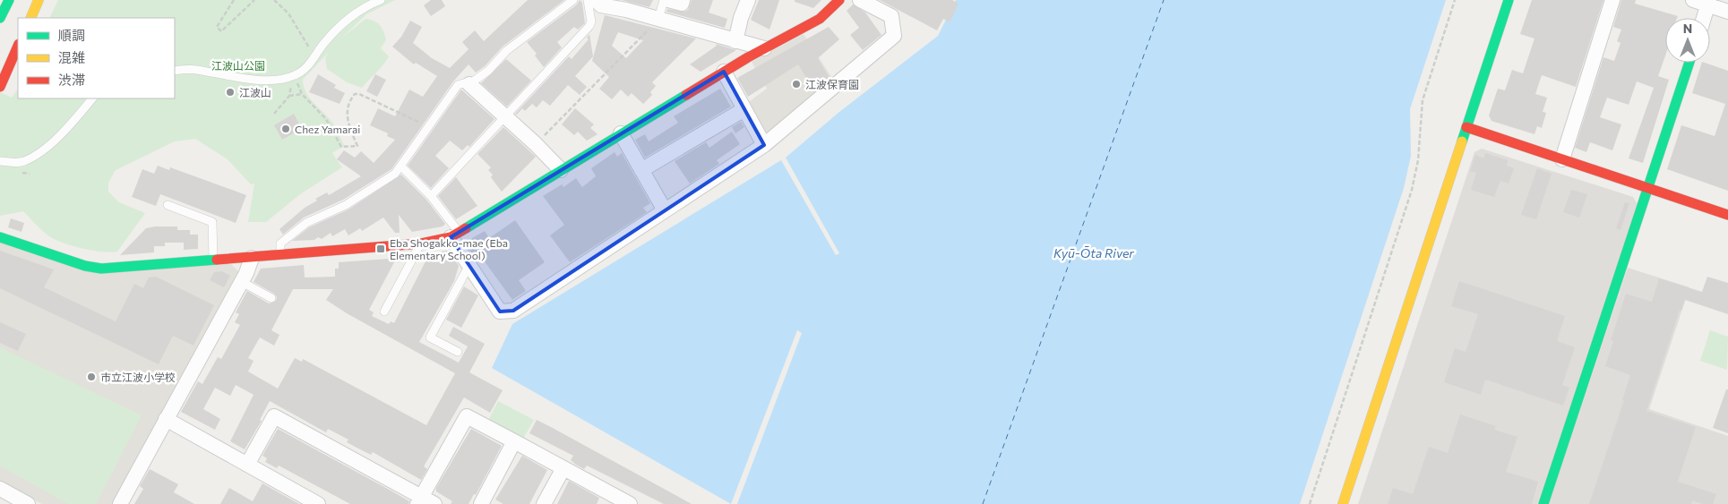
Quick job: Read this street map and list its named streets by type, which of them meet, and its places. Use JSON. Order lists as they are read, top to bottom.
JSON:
{
  "water": ["Kyū-Ōta River"],
  "parks": ["江波山公園"],
  "places": {
    "other": [
      "江波保育園",
      "江波山",
      "Chez Yamarai",
      "市立江波小学校"
    ],
    "transit": ["Eba Shogakko-mae (Eba Elementary School)"]
  },
  "legend": ["順調", "混雑", "渋滞"],
  "north": "top"
}
